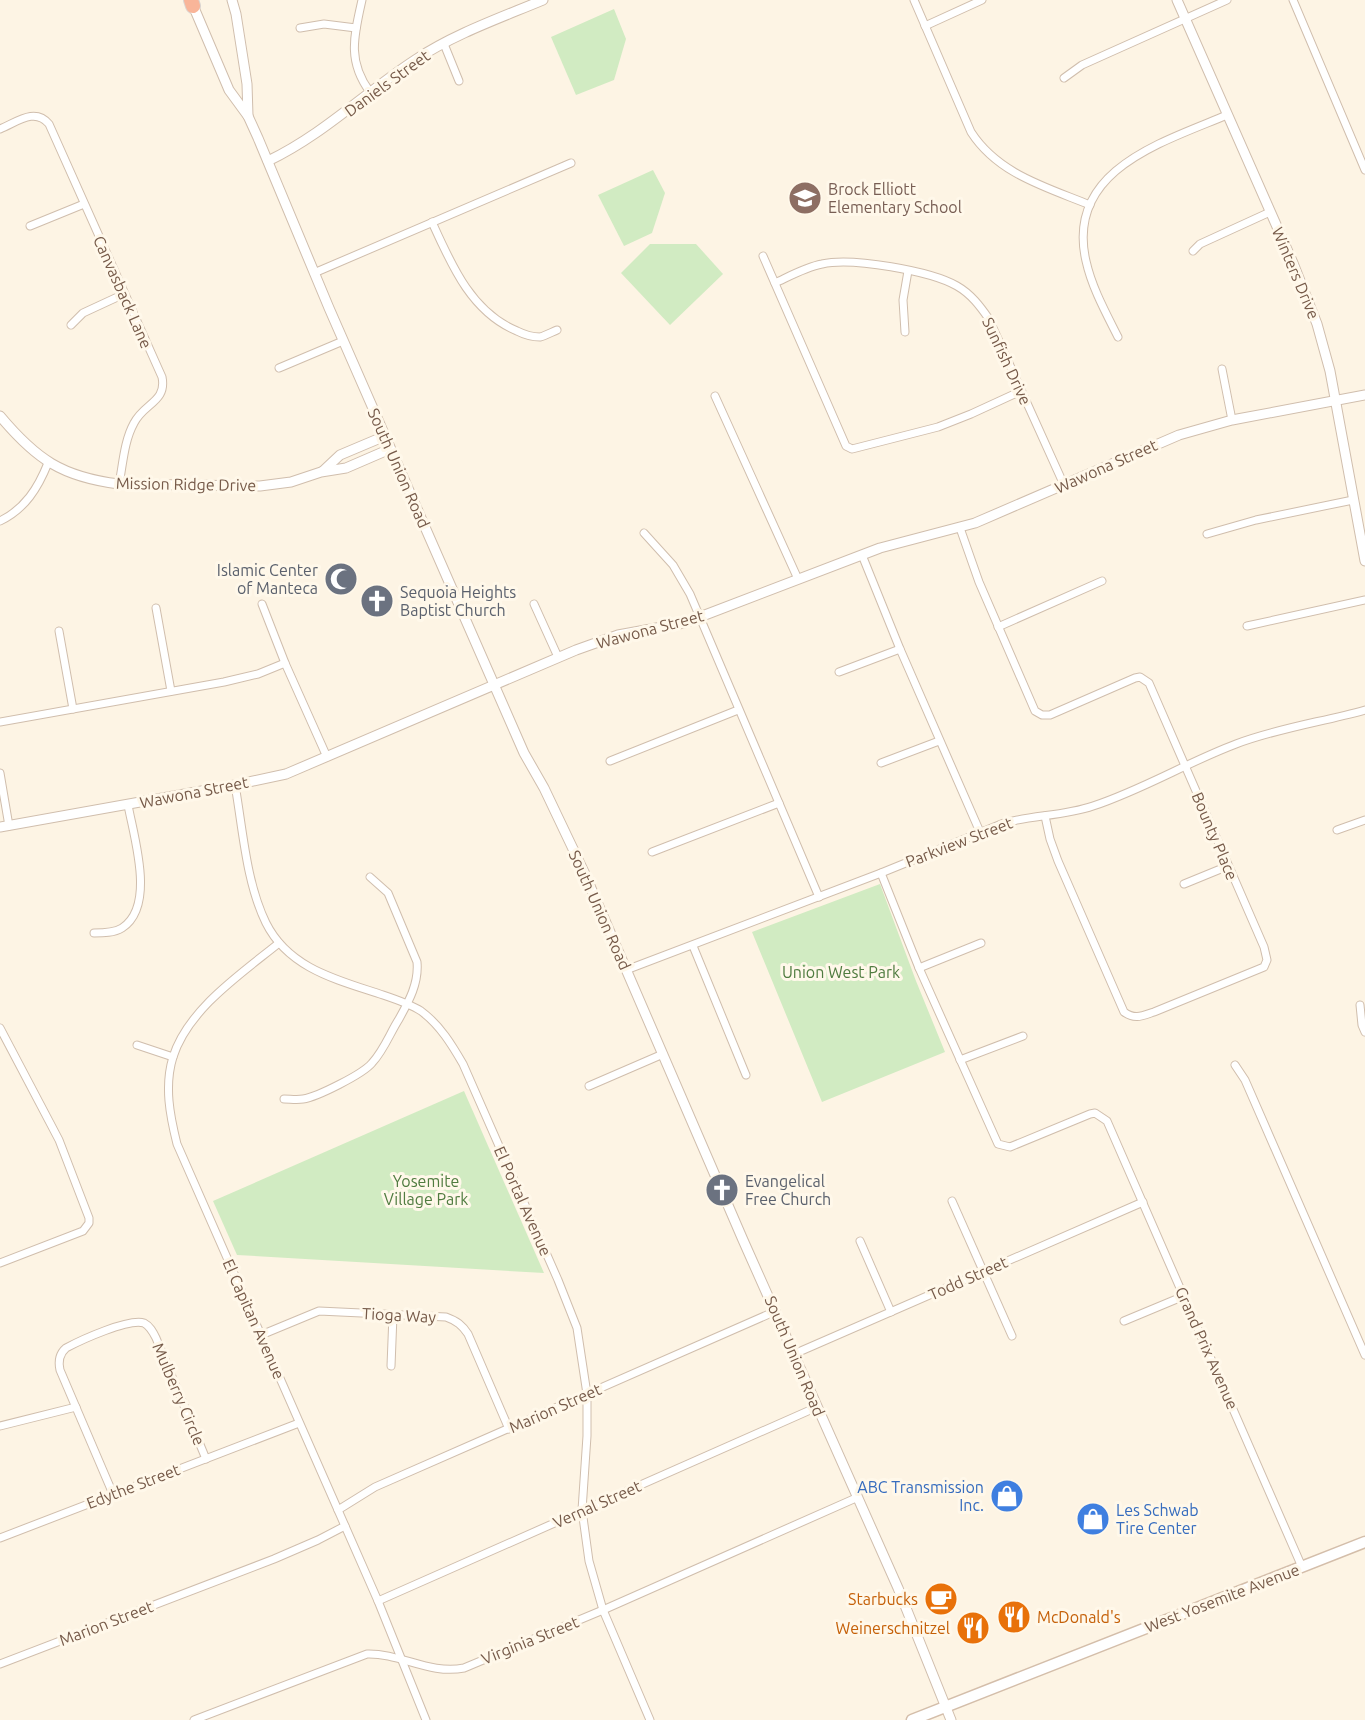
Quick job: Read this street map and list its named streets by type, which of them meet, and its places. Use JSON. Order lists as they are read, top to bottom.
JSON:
{
  "streets": {
    "main road": ["West Yosemite Avenue"],
    "street": [
      "Daniels Street",
      "Winters Drive",
      "Canvasback Lane",
      "Sunfish Drive",
      "Wawona Street",
      "South Union Road",
      "Mission Ridge Drive",
      "Bounty Place",
      "Parkview Street",
      "El Portal Avenue",
      "Todd Street",
      "Tioga Way",
      "El Capitan Avenue",
      "Grand Prix Avenue",
      "Mulberry Circle",
      "Marion Street",
      "Edythe Street",
      "Vernal Street",
      "Virginia Street"
    ]
  },
  "crossings": [
    ["Daniels Street", "South Union Road"],
    ["Winters Drive", "Wawona Street"],
    ["Canvasback Lane", "Mission Ridge Drive"],
    ["Sunfish Drive", "Wawona Street"],
    ["Wawona Street", "South Union Road"],
    ["Wawona Street", "El Portal Avenue"],
    ["South Union Road", "Mission Ridge Drive"],
    ["South Union Road", "Parkview Street"],
    ["South Union Road", "Todd Street"],
    ["South Union Road", "Marion Street"],
    ["South Union Road", "Vernal Street"],
    ["South Union Road", "West Yosemite Avenue"],
    ["South Union Road", "Virginia Street"],
    ["Bounty Place", "Parkview Street"],
    ["El Portal Avenue", "El Capitan Avenue"],
    ["El Portal Avenue", "Marion Street"],
    ["El Portal Avenue", "Vernal Street"],
    ["El Portal Avenue", "Virginia Street"],
    ["Todd Street", "Grand Prix Avenue"],
    ["Tioga Way", "El Capitan Avenue"],
    ["Tioga Way", "Marion Street"],
    ["El Capitan Avenue", "Marion Street"],
    ["El Capitan Avenue", "Edythe Street"],
    ["El Capitan Avenue", "Vernal Street"],
    ["El Capitan Avenue", "Virginia Street"],
    ["Grand Prix Avenue", "West Yosemite Avenue"],
    ["Mulberry Circle", "Edythe Street"]
  ],
  "parks": ["Union West Park", "Yosemite Village Park"],
  "places": {
    "school or university": ["Brock Elliott Elementary School"],
    "mosque": ["Islamic Center of Manteca"],
    "church": ["Sequoia Heights Baptist Church", "Evangelical Free Church"],
    "shop": ["ABC Transmission Inc.", "Les Schwab Tire Center"],
    "cafe": ["Starbucks"],
    "restaurant": ["McDonald's", "Weinerschnitzel"]
  }
}
